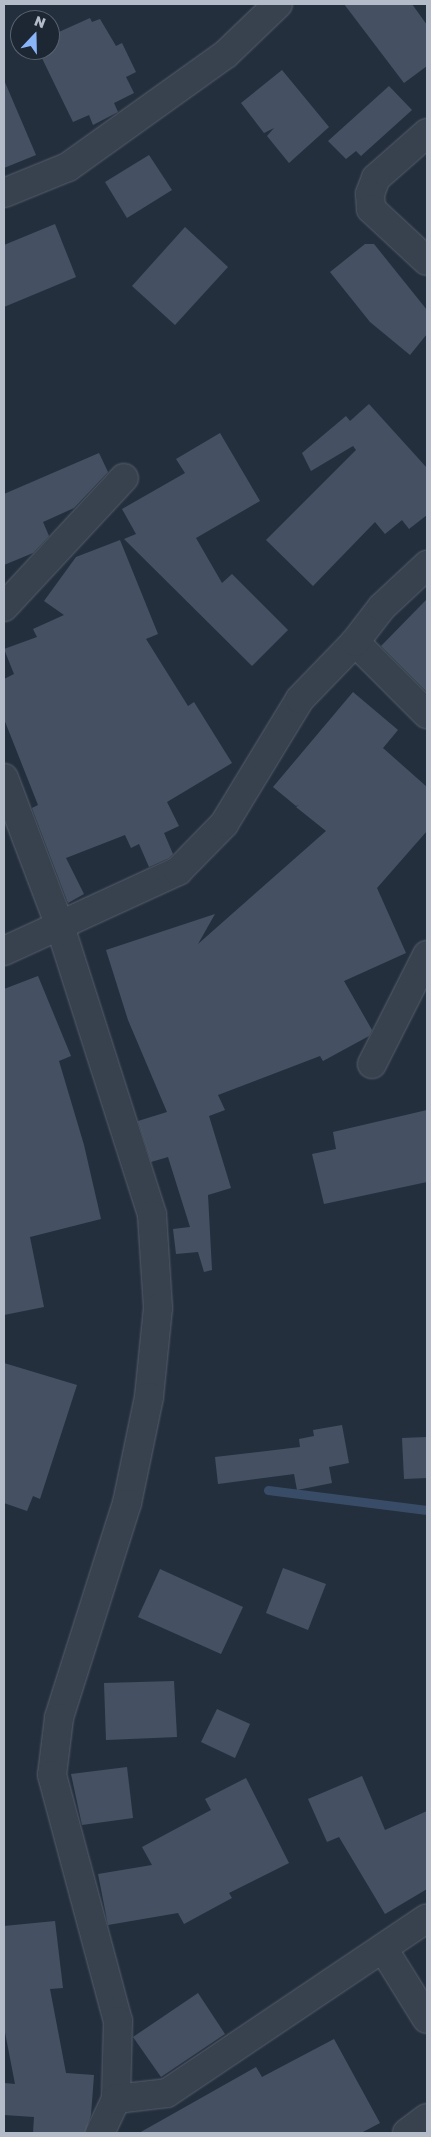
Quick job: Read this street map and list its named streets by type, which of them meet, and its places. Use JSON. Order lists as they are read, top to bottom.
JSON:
{
  "north": "top"
}
